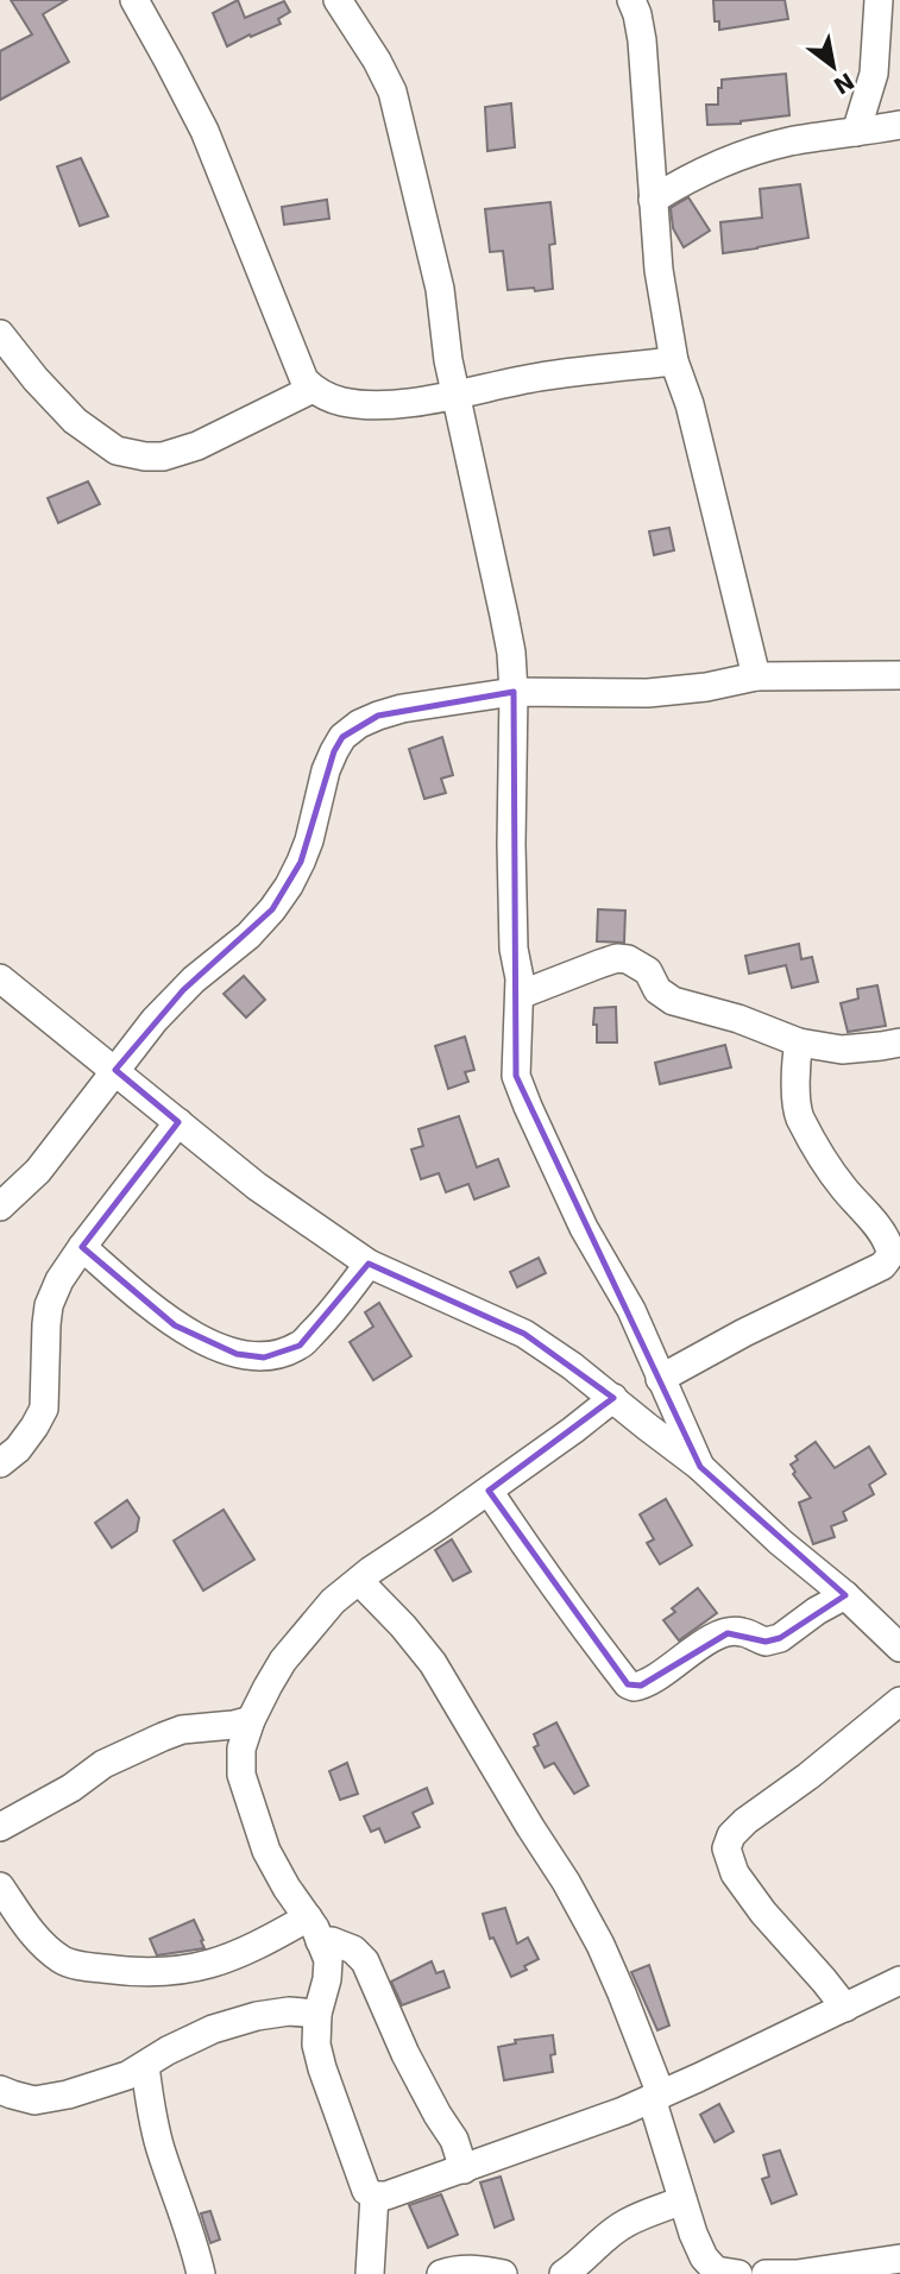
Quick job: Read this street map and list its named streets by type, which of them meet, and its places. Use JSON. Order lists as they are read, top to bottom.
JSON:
{
  "north": "bottom right"
}
